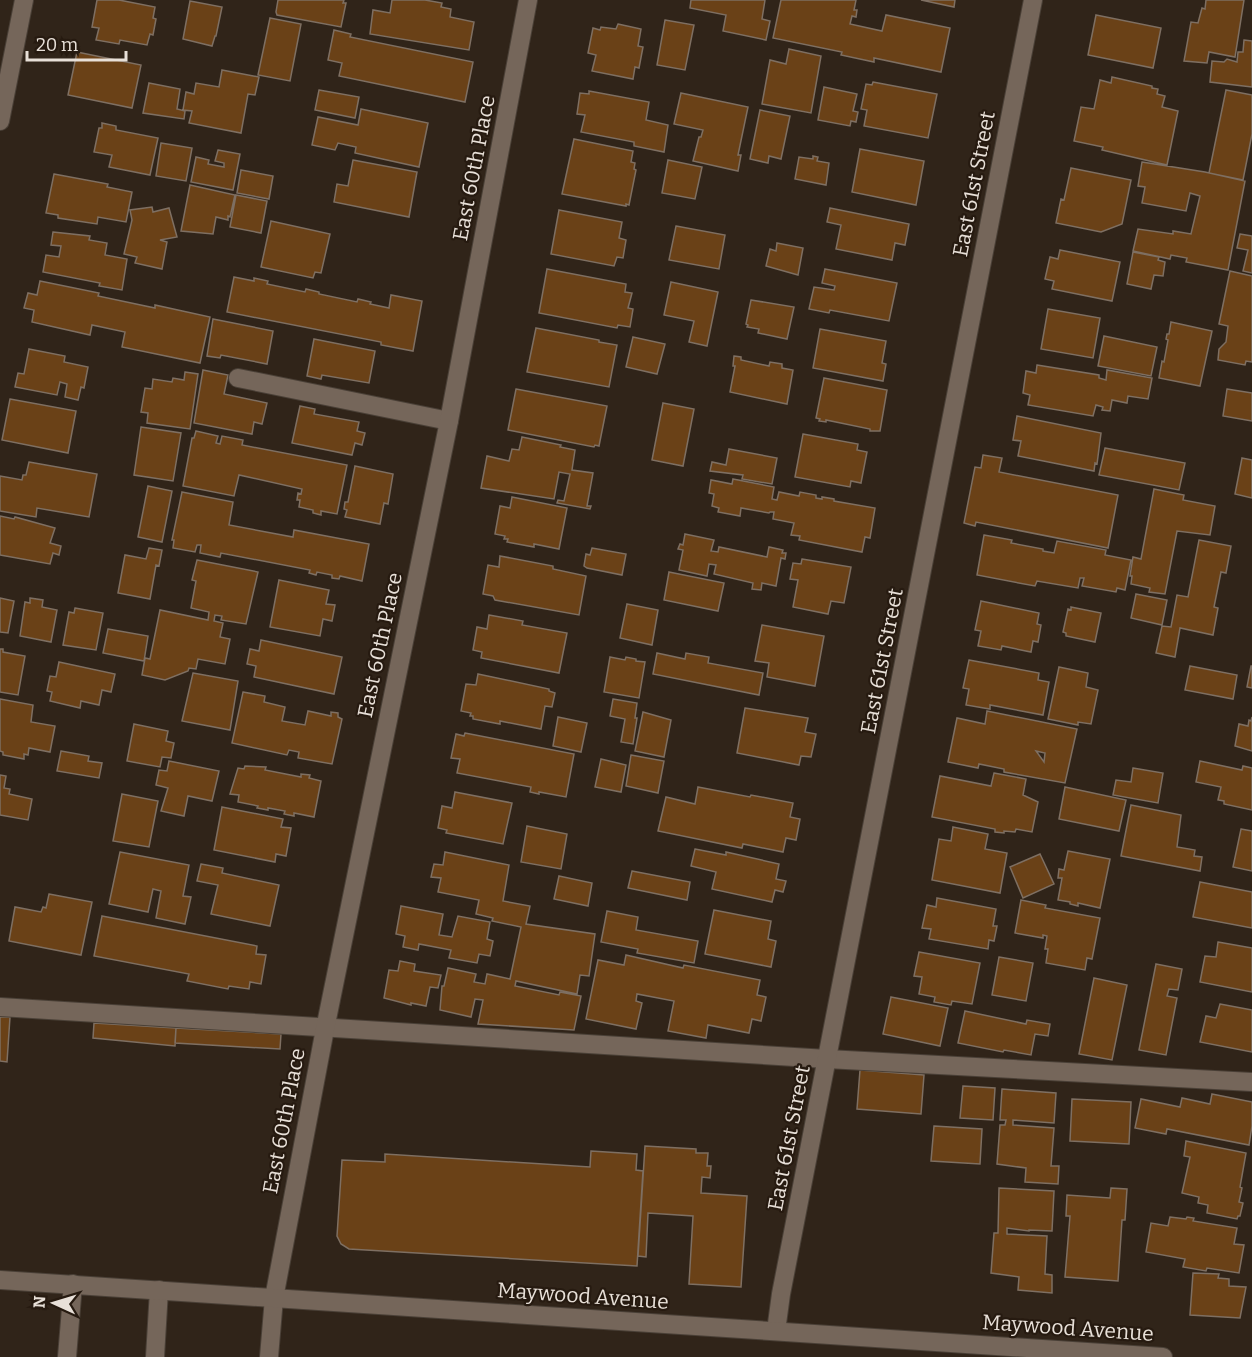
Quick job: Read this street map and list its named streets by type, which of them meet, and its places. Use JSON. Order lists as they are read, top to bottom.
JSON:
{
  "streets": {
    "street": ["East 60th Place", "East 61st Street", "Maywood Avenue"]
  },
  "crossings": [
    ["East 60th Place", "Maywood Avenue"],
    ["East 61st Street", "Maywood Avenue"]
  ],
  "scale_bar": "20 m",
  "north": "left"
}
